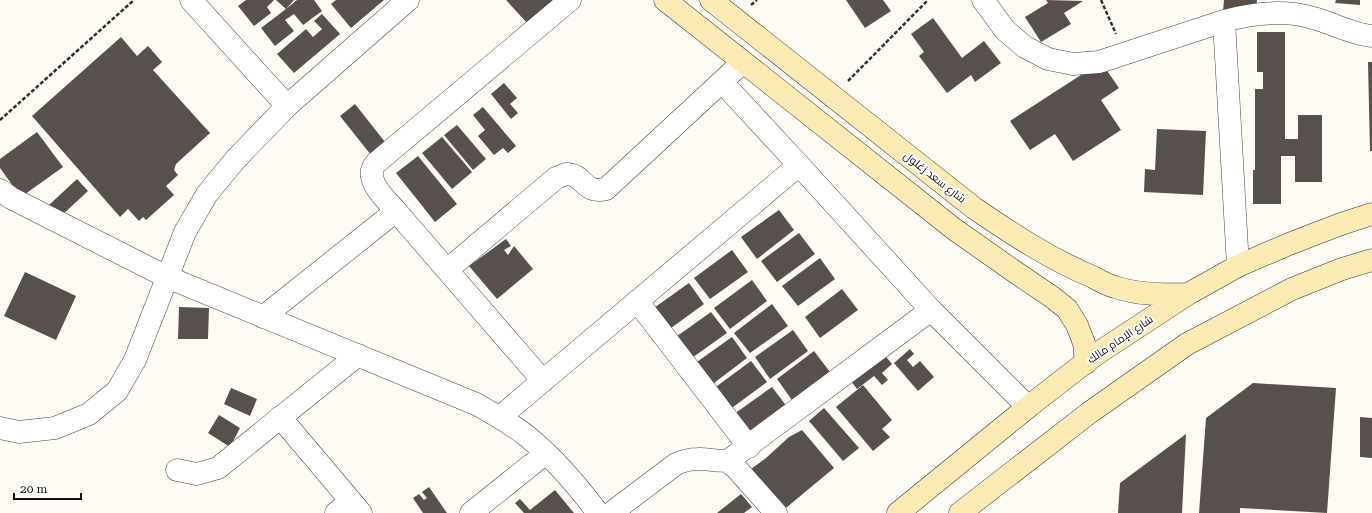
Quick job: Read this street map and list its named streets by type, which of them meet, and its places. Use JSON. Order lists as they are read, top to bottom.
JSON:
{
  "streets": {
    "street": ["شارع سعد زغلول", "شارع الإمام مالك"]
  },
  "crossings": [
    ["شارع سعد زغلول", "شارع الإمام مالك"]
  ],
  "scale_bar": "20 m"
}
